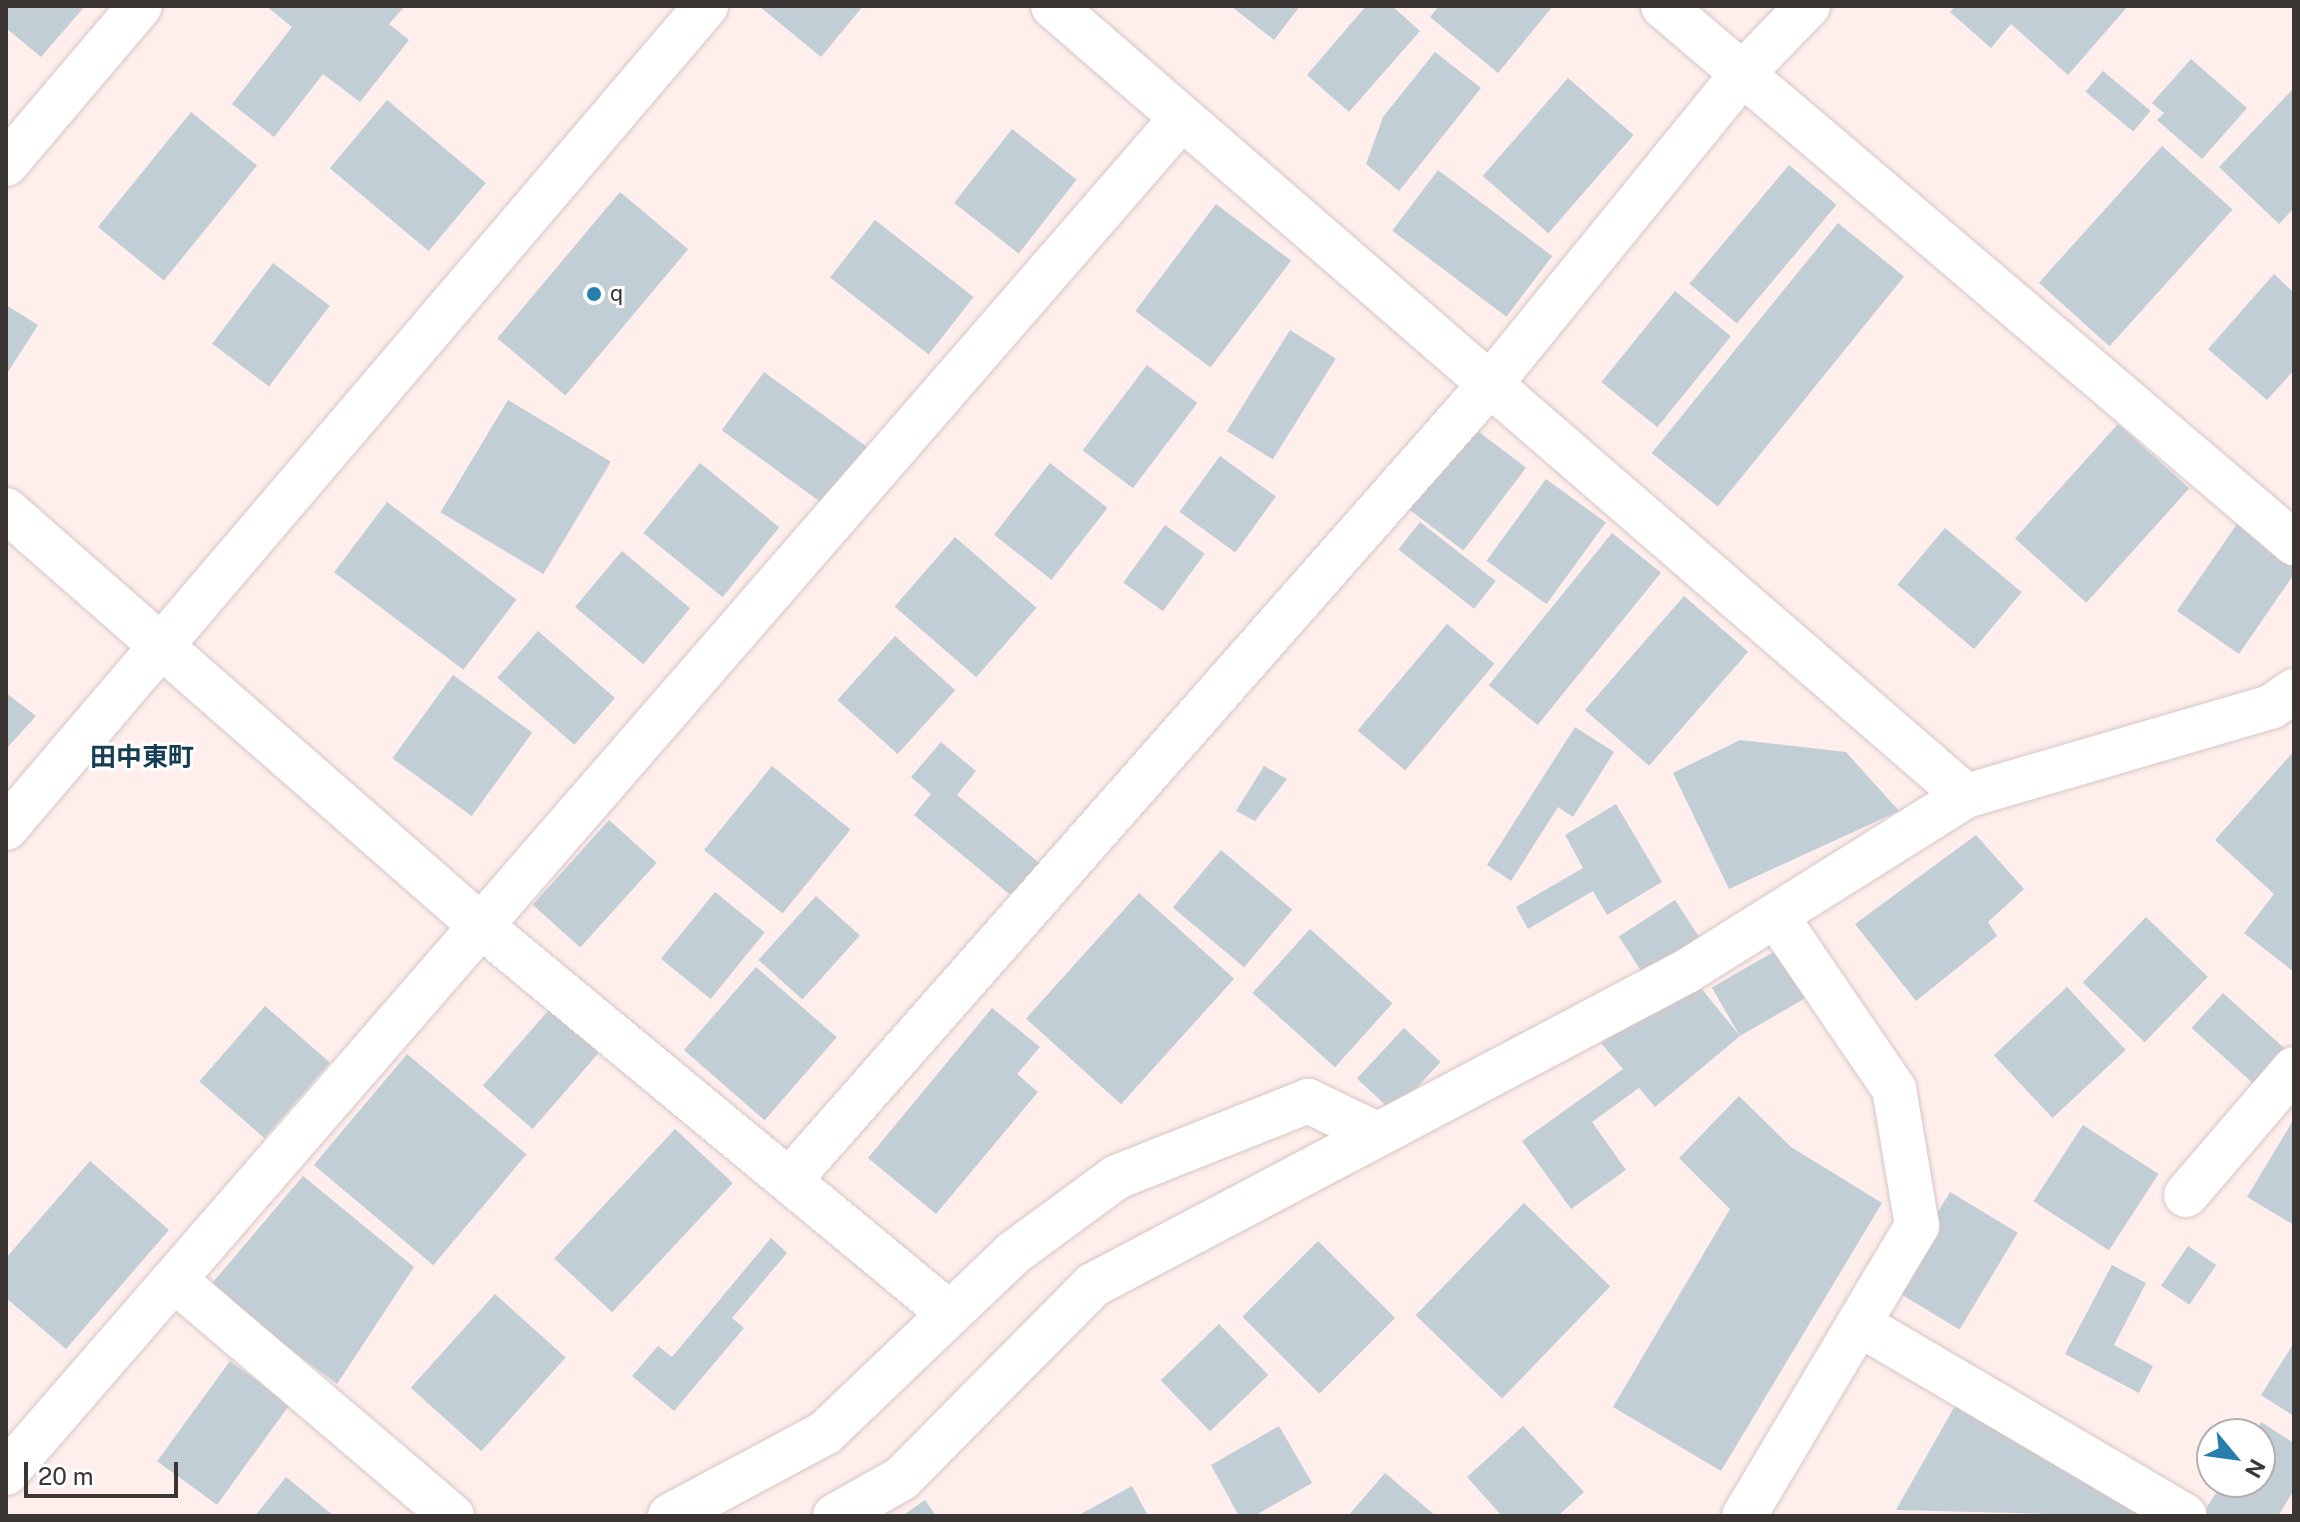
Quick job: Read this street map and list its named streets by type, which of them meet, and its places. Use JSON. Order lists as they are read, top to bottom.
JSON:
{
  "districts": ["田中東町"],
  "places": ["q"],
  "scale_bar": "20 m",
  "north": "bottom right"
}
